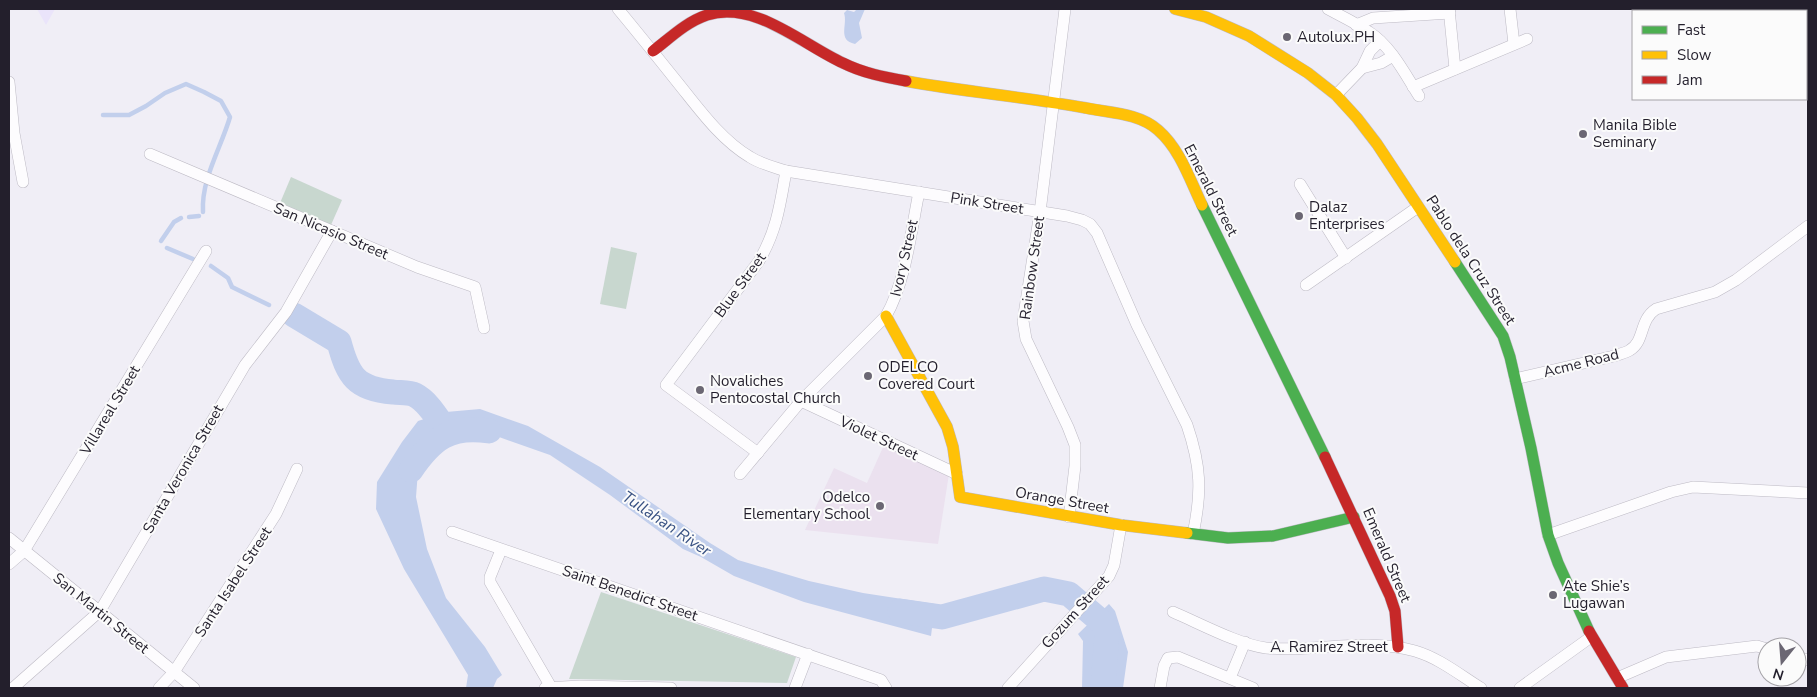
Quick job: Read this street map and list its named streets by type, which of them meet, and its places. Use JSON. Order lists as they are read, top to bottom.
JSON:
{
  "streets": {
    "street": [
      "Emerald Street",
      "Pink Street",
      "San Nicasio Street",
      "Ivory Street",
      "Pablo dela Cruz Street",
      "Rainbow Street",
      "Blue Street",
      "Acme Road",
      "Villareal Street",
      "Violet Street",
      "Santa Veronica Street",
      "Orange Street",
      "Santa Isabel Street",
      "Saint Benedict Street",
      "Gozum Street",
      "San Martin Street",
      "A. Ramirez Street"
    ]
  },
  "crossings": [
    ["Emerald Street", "Pink Street"],
    ["Emerald Street", "Rainbow Street"],
    ["Emerald Street", "Orange Street"],
    ["Emerald Street", "A. Ramirez Street"],
    ["Pink Street", "Ivory Street"],
    ["Pink Street", "Rainbow Street"],
    ["Pink Street", "Blue Street"],
    ["Pink Street", "Orange Street"],
    ["San Nicasio Street", "Santa Veronica Street"],
    ["Ivory Street", "Blue Street"],
    ["Ivory Street", "Violet Street"],
    ["Ivory Street", "Orange Street"],
    ["Pablo dela Cruz Street", "Acme Road"],
    ["Rainbow Street", "Orange Street"],
    ["Villareal Street", "San Martin Street"],
    ["Violet Street", "Orange Street"],
    ["Santa Veronica Street", "San Martin Street"],
    ["Orange Street", "Gozum Street"],
    ["Santa Isabel Street", "San Martin Street"]
  ],
  "water": ["Tullahan River"],
  "places": [
    "Autolux.PH",
    "Manila Bible Seminary",
    "Dalaz Enterprises",
    "ODELCO Covered Court",
    "Novaliches Pentocostal Church",
    "Odelco Elementary School",
    "Ate Shie’s Lugawan"
  ],
  "legend": ["Fast", "Slow", "Jam"],
  "north": "bottom"
}
